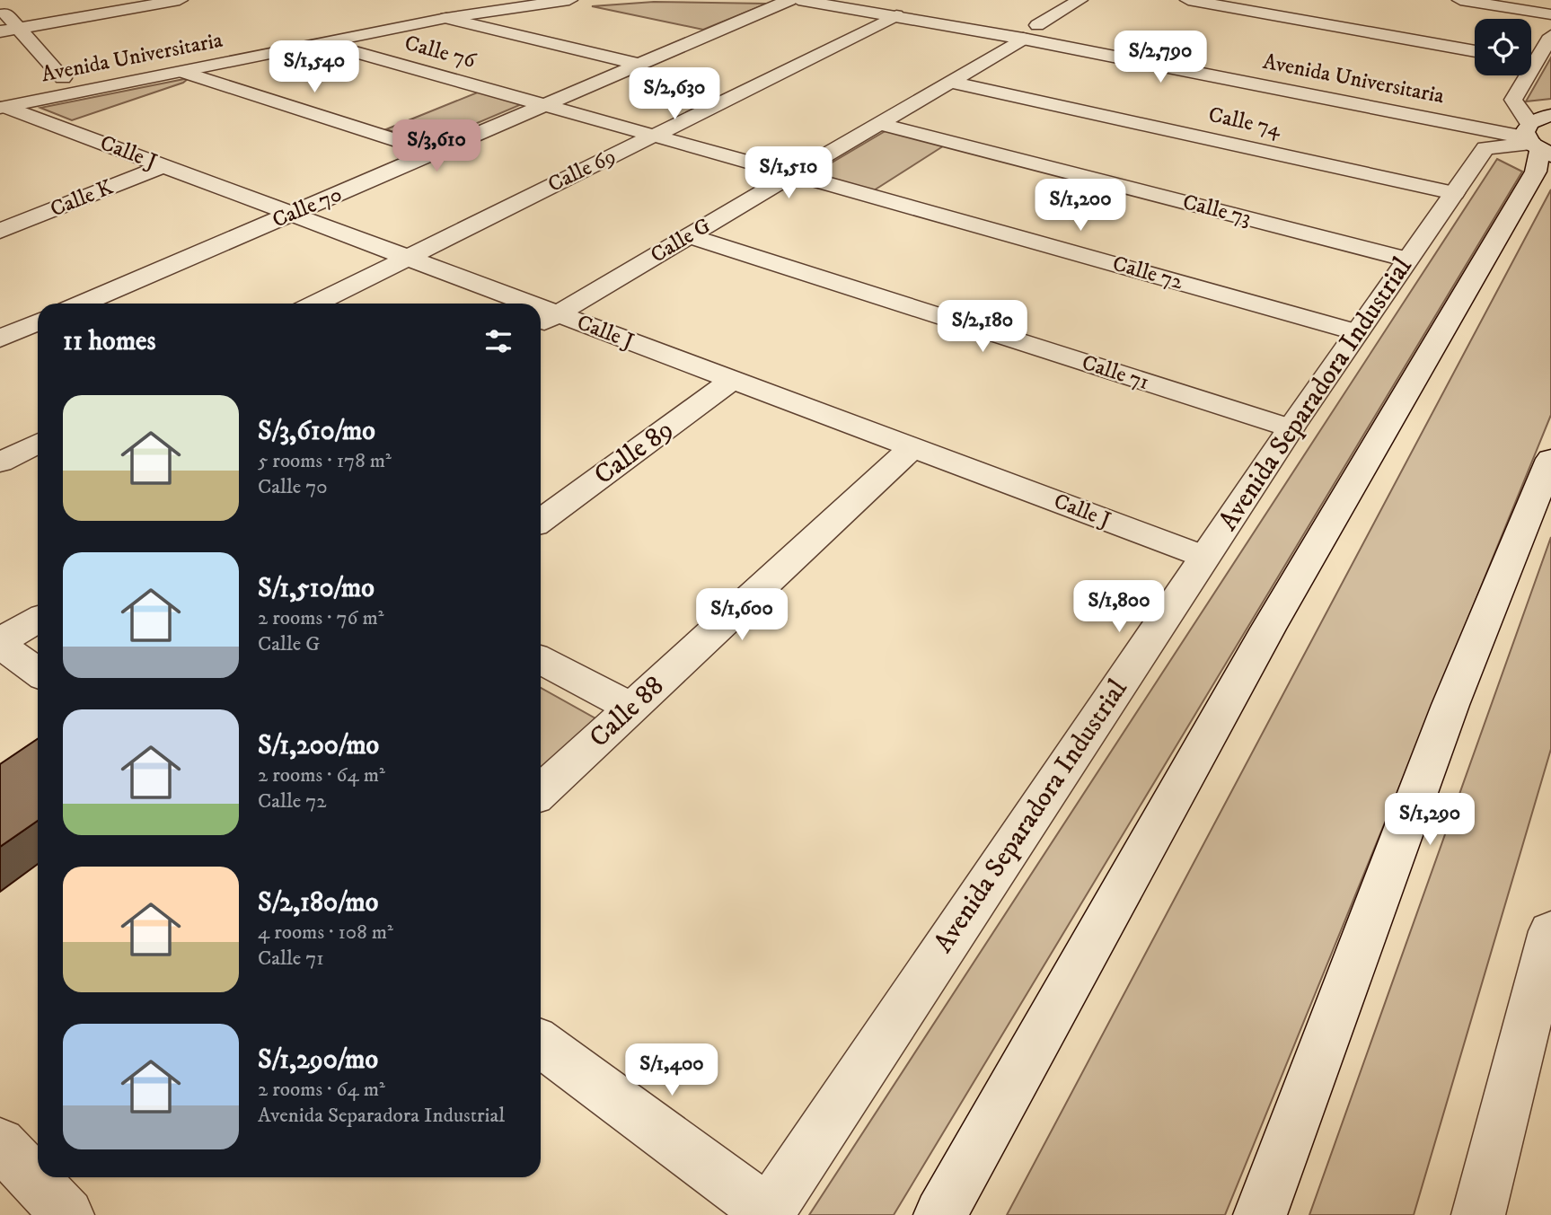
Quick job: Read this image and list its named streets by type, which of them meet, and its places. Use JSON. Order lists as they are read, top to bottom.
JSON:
{
  "streets": {
    "street": [
      "Calle 76",
      "Avenida Universitaria",
      "Calle 74",
      "Calle J",
      "Calle 69",
      "Calle K",
      "Calle 70",
      "Calle 73",
      "Calle G",
      "Calle 72",
      "Calle 71",
      "Avenida Separadora Industrial",
      "Calle 89",
      "Calle 88"
    ]
  },
  "crossings": [
    ["Calle 76", "Avenida Universitaria"],
    ["Calle 76", "Calle 69"],
    ["Calle 76", "Calle 70"],
    ["Calle 76", "Calle 72"],
    ["Avenida Universitaria", "Calle J"],
    ["Avenida Universitaria", "Calle 69"],
    ["Avenida Universitaria", "Calle G"],
    ["Avenida Universitaria", "Avenida Separadora Industrial"],
    ["Calle 74", "Calle G"],
    ["Calle 74", "Avenida Separadora Industrial"],
    ["Calle J", "Calle 69"],
    ["Calle J", "Calle K"],
    ["Calle J", "Calle 70"],
    ["Calle J", "Calle G"],
    ["Calle J", "Avenida Separadora Industrial"],
    ["Calle J", "Calle 89"],
    ["Calle J", "Calle 88"],
    ["Calle 69", "Calle 72"],
    ["Calle 73", "Calle G"],
    ["Calle 73", "Avenida Separadora Industrial"],
    ["Calle G", "Calle 72"],
    ["Calle G", "Calle 71"],
    ["Calle 72", "Avenida Separadora Industrial"],
    ["Calle 71", "Avenida Separadora Industrial"]
  ],
  "page": {
    "price": [
      "S/2,790",
      "S/1,540",
      "S/2,630",
      "S/3,610",
      "S/1,510",
      "S/1,200",
      "S/2,180",
      "S/1,800",
      "S/1,600",
      "S/1,290",
      "S/1,400"
    ],
    "heading": "11 homes",
    "list": [
      {
        "name": "S/3,610/mo",
        "note": "5 rooms · 178 m² · Calle 70"
      },
      {
        "name": "S/1,510/mo",
        "note": "2 rooms · 76 m² · Calle G"
      },
      {
        "name": "S/1,200/mo",
        "note": "2 rooms · 64 m² · Calle 72"
      },
      {
        "name": "S/2,180/mo",
        "note": "4 rooms · 108 m² · Calle 71"
      },
      {
        "name": "S/1,290/mo",
        "note": "2 rooms · 64 m² · Avenida Separadora Industrial"
      }
    ]
  }
}
